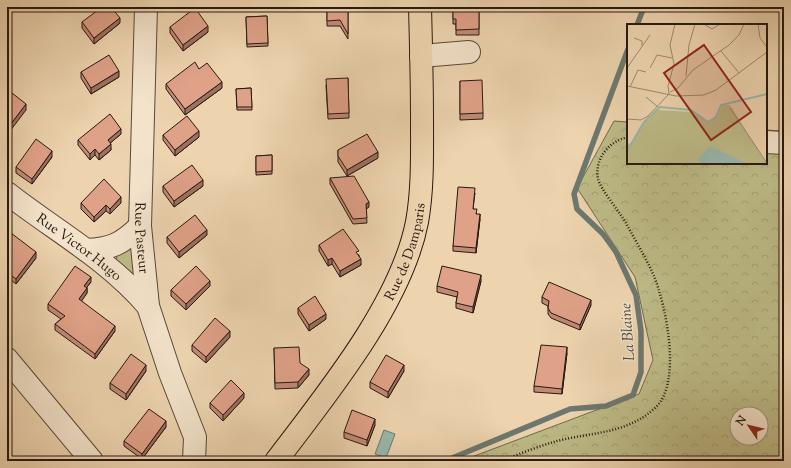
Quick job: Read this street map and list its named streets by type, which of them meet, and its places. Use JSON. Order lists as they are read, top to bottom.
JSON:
{
  "streets": {
    "main road": ["Rue de Damparis"],
    "street": ["Rue Pasteur", "Rue Victor Hugo"]
  },
  "crossings": [
    ["Rue Pasteur", "Rue Victor Hugo"]
  ],
  "water": ["La Blaine"],
  "north": "top left"
}
